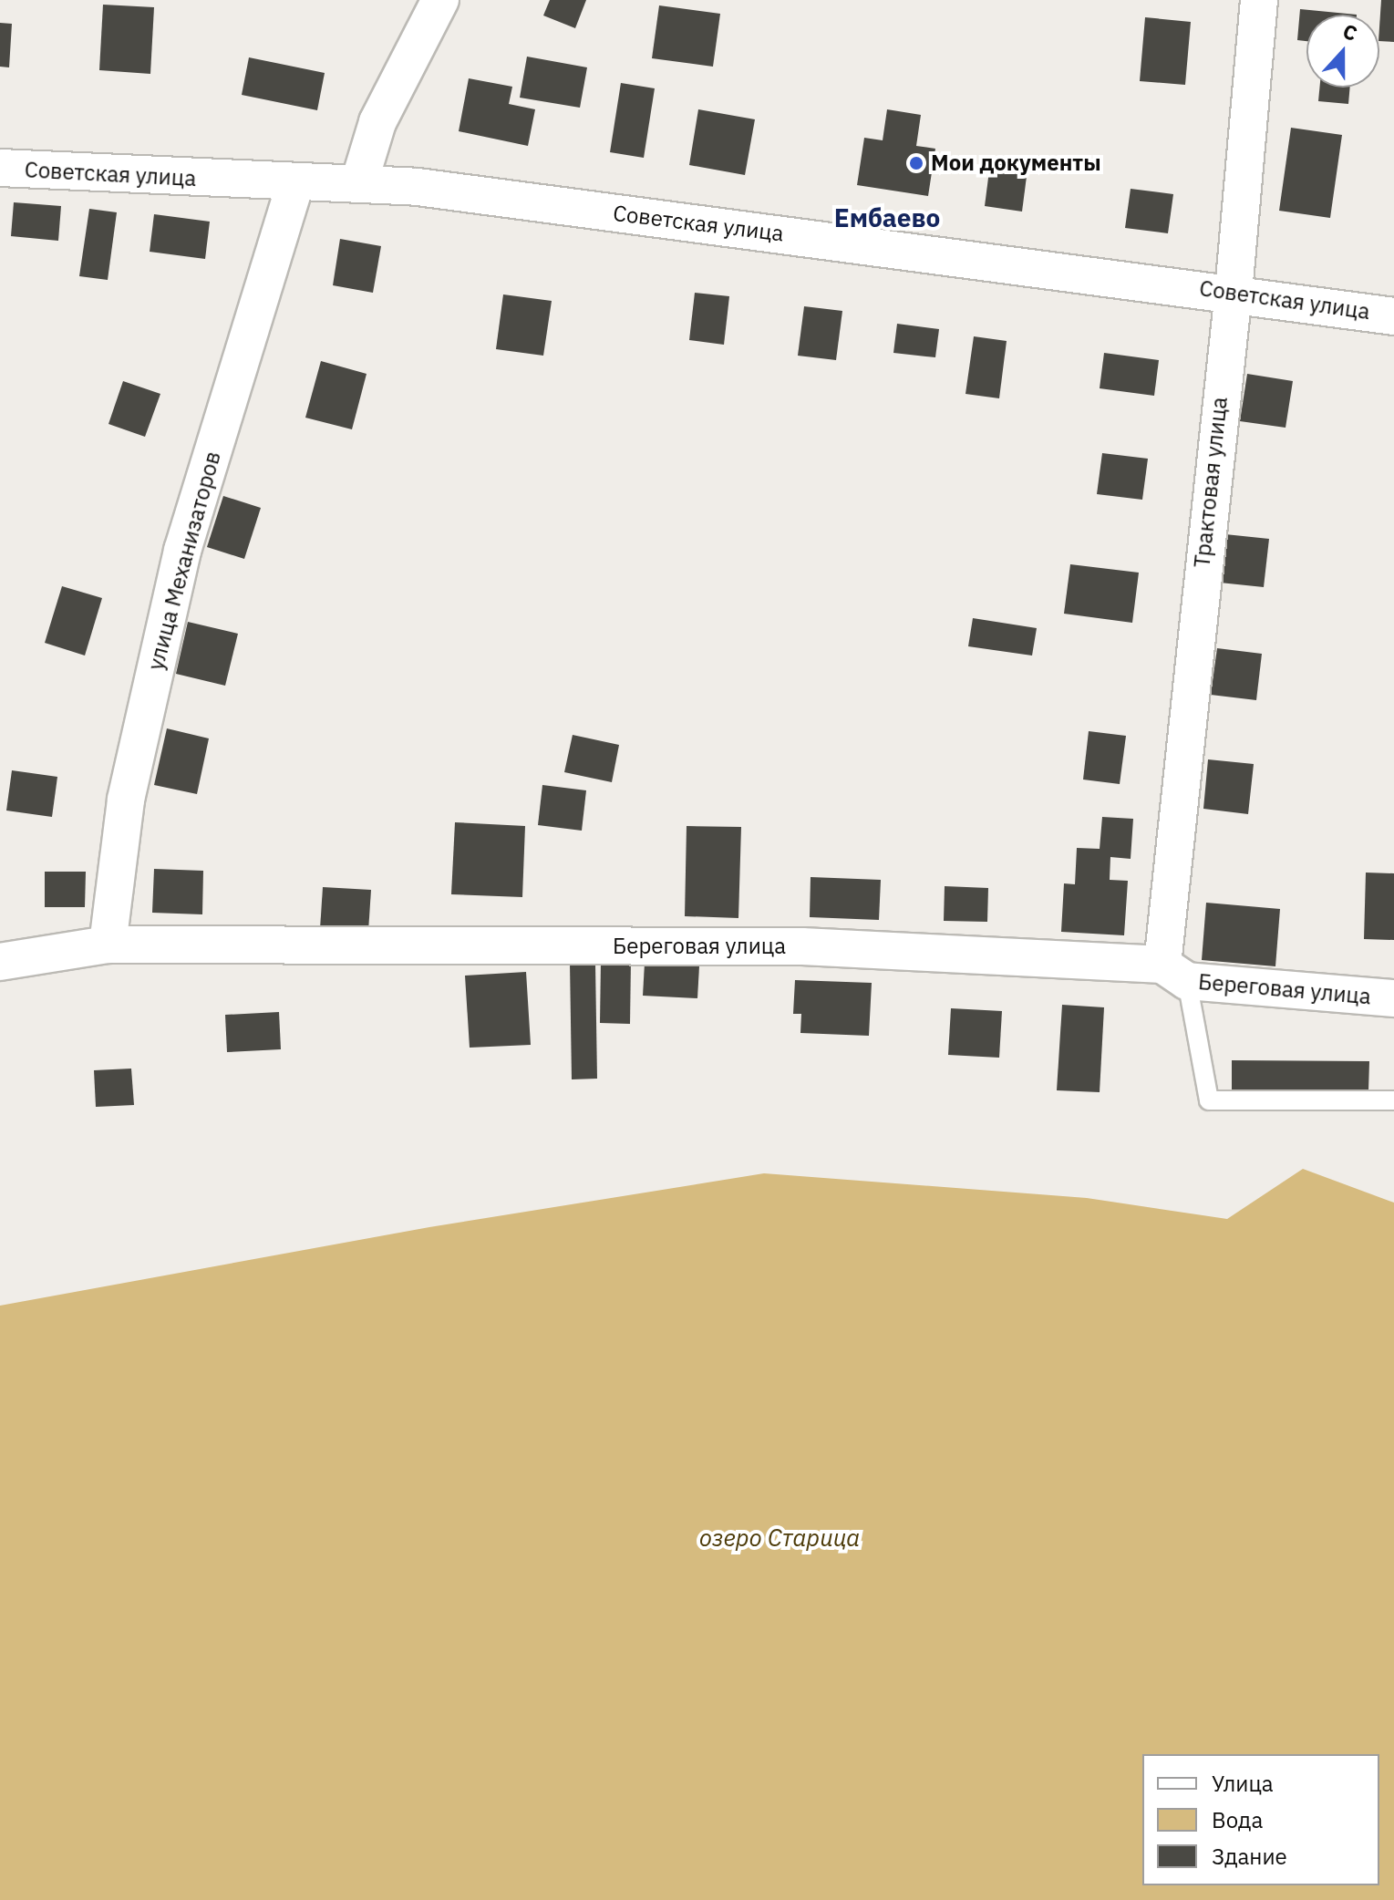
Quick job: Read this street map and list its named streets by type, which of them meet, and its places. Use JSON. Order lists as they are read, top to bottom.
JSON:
{
  "streets": {
    "street": [
      "Советская улица",
      "Трактовая улица",
      "улица Механизаторов",
      "Береговая улица"
    ]
  },
  "crossings": [
    ["Советская улица", "Трактовая улица"],
    ["Советская улица", "улица Механизаторов"],
    ["Трактовая улица", "Береговая улица"],
    ["улица Механизаторов", "Береговая улица"]
  ],
  "districts": ["Ембаево"],
  "water": ["озеро Старица"],
  "places": ["Мои документы"],
  "legend": ["Улица", "Вода", "Здание"],
  "north": "top"
}
